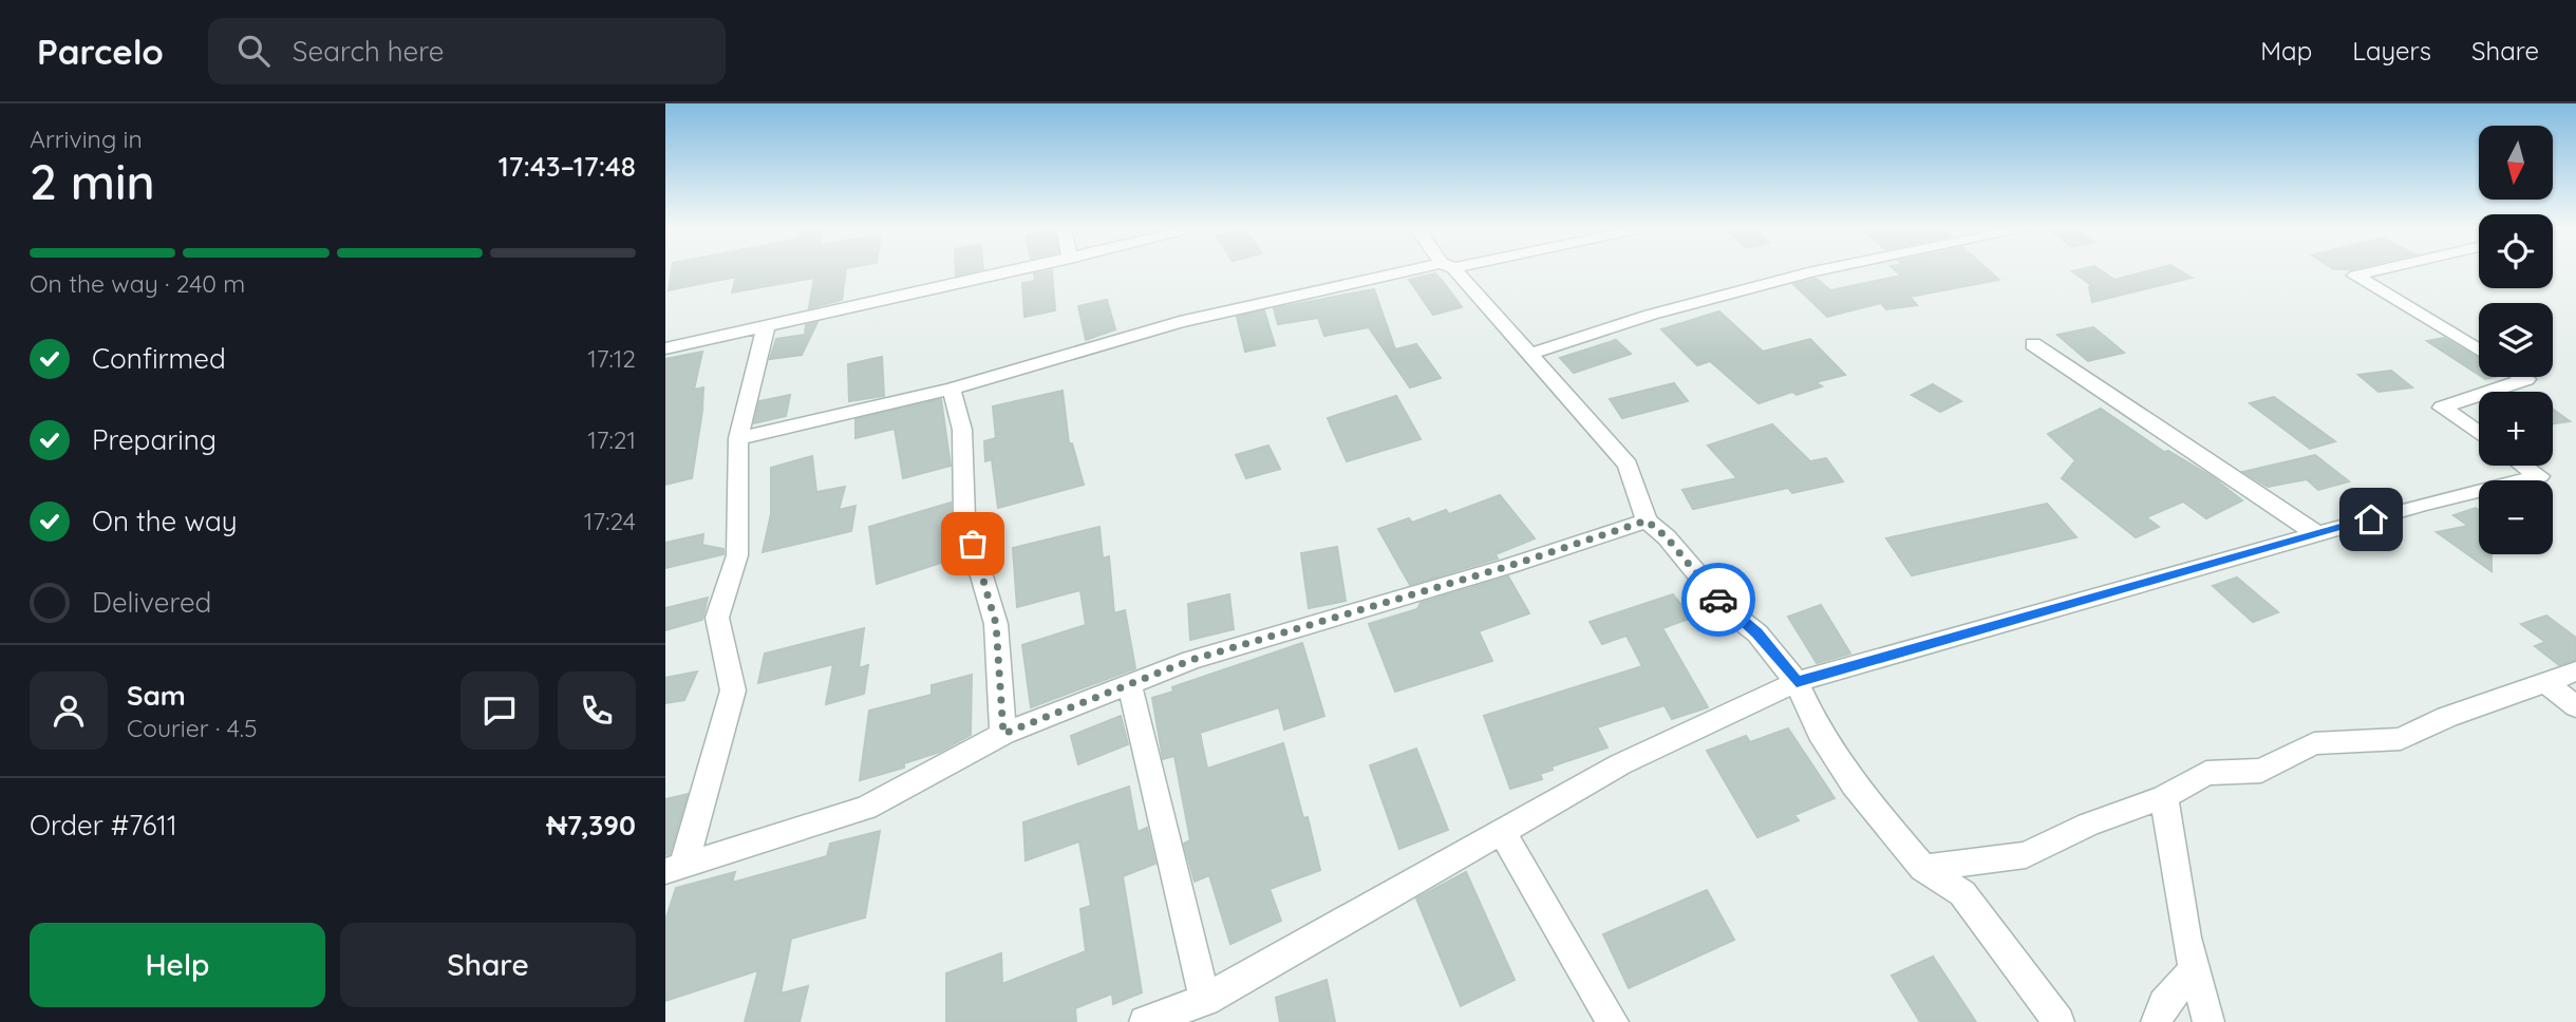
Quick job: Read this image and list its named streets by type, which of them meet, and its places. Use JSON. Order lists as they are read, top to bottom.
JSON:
{
  "north": "bottom",
  "page": {
    "header": "Parcelo",
    "search": "Search here",
    "nav": ["Map", "Layers", "Share"],
    "heading": ["2 min", "Arriving in", "17:43–17:48"],
    "panel": [
      "Sam",
      "Courier · 4.5",
      "Order #7611",
      "₦7,390"
    ],
    "map_buttons": ["+", "−"],
    "bar": "On the way · 240 m",
    "list": [
      ["Confirmed", "17:12"],
      ["Preparing", "17:21"],
      ["On the way", "17:24"],
      "Delivered"
    ],
    "buttons": ["Help", "Share"]
  }
}
